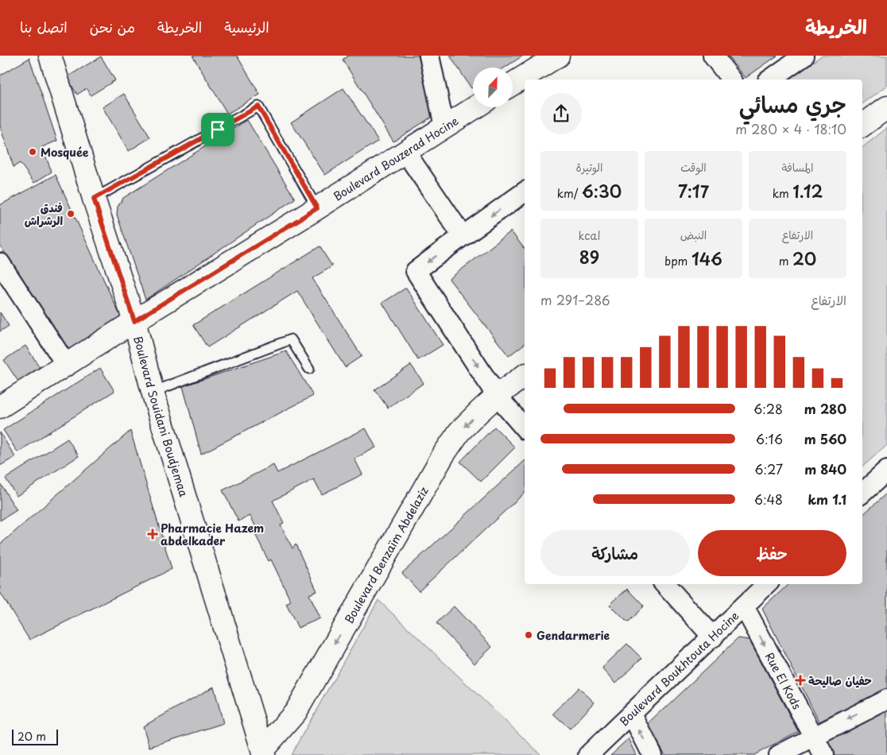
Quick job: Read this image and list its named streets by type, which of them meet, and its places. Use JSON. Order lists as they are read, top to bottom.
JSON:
{
  "streets": {
    "main road": ["Boulevard Bouzerad Hocine", "Boulevard Souidani Boudjemaa", "Boulevard Benzaïm Abdelaziz"],
    "street": ["Boulevard Boukhtouta Hocine", "Rue El Kods"]
  },
  "crossings": [
    ["Boulevard Bouzerad Hocine", "Boulevard Souidani Boudjemaa"],
    ["Boulevard Souidani Boudjemaa", "Boulevard Benzaïm Abdelaziz"],
    ["Boulevard Boukhtouta Hocine", "Rue El Kods"]
  ],
  "one_way": ["Boulevard Benzaïm Abdelaziz"],
  "places": {
    "other": ["Mosquée", "فندق الرشراش", "Gendarmerie"],
    "health": ["Pharmacie Hazem abdelkader", "حفيان صاليحة"]
  },
  "scale_bar": "20 m",
  "north": "top right",
  "page": {
    "header": "الخريطة",
    "nav": [
      "الرئيسية",
      "الخريطة",
      "من نحن",
      "اتصل بنا"
    ],
    "heading": ["جري مسائي", "18:10 · 4 × 280 m"],
    "stats": [
      ["المسافة", "1.12 km"],
      ["الوقت", "7:17"],
      ["الوتيرة", "6:30 /km"],
      ["الارتفاع", "20 m"],
      ["النبض", "146 bpm"],
      ["kcal", "89"]
    ],
    "chart": ["الارتفاع", "286–291 m"],
    "list": [
      {
        "name": "280 m",
        "note": "6:28"
      },
      {
        "name": "560 m",
        "note": "6:16"
      },
      {
        "name": "840 m",
        "note": "6:27"
      },
      {
        "name": "1.1 km",
        "note": "6:48"
      }
    ],
    "buttons": ["حفظ", "مشاركة"],
    "scale": "20 m"
  }
}
